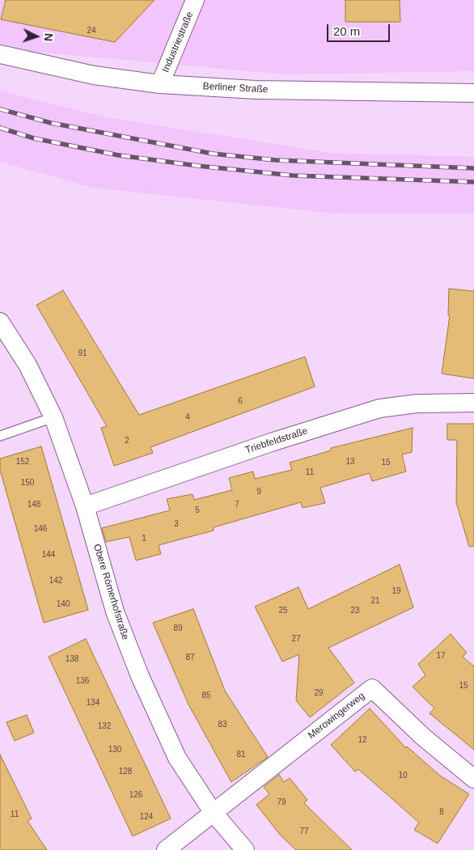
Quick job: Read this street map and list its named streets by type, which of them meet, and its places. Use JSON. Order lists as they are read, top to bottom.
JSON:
{
  "streets": {
    "street": [
      "Industriestraße",
      "Berliner Straße",
      "Triebfeldstraße",
      "Obere Römerhofstraße",
      "Merowingerweg"
    ]
  },
  "crossings": [
    ["Industriestraße", "Berliner Straße"],
    ["Triebfeldstraße", "Obere Römerhofstraße"],
    ["Obere Römerhofstraße", "Merowingerweg"]
  ],
  "house_numbers": [
    "24",
    "91",
    "6",
    "4",
    "2",
    "152",
    "13",
    "15",
    "11",
    "150",
    "9",
    "148",
    "7",
    "5",
    "3",
    "146",
    "1",
    "144",
    "142",
    "19",
    "21",
    "140",
    "25",
    "23",
    "89",
    "27",
    "17",
    "87",
    "138",
    "136",
    "15",
    "29",
    "85",
    "134",
    "83",
    "132",
    "12",
    "130",
    "81",
    "128",
    "10",
    "126",
    "79",
    "8",
    "11",
    "124",
    "77"
  ],
  "scale_bar": "20 m",
  "north": "right"
}
